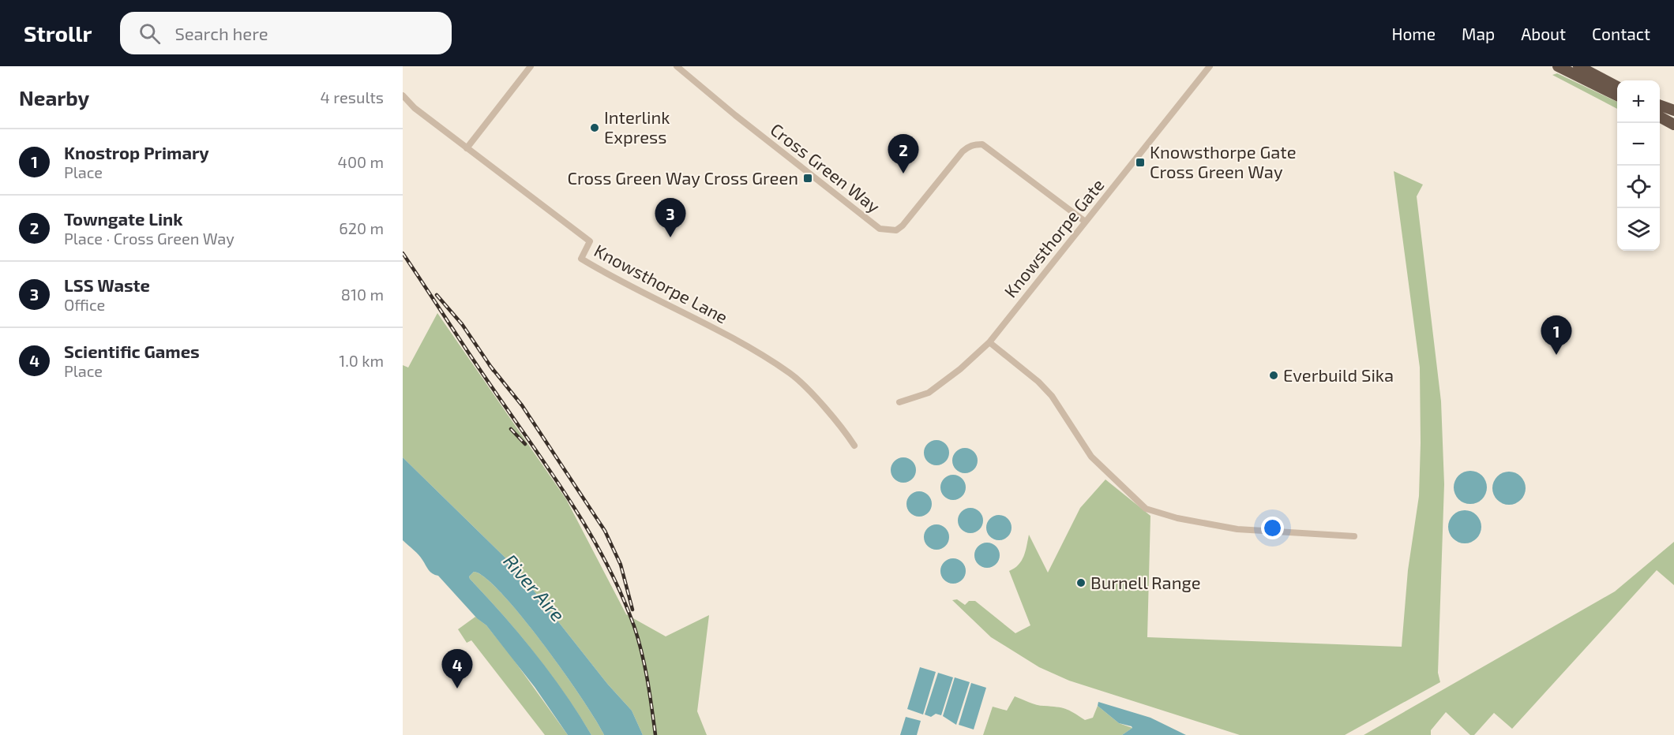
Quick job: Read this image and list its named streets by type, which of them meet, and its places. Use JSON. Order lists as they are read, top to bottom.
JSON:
{
  "streets": {
    "street": ["Cross Green Way", "Knowsthorpe Gate", "Knowsthorpe Lane"]
  },
  "crossings": [
    ["Cross Green Way", "Knowsthorpe Gate"]
  ],
  "water": ["River Aire"],
  "places": {
    "other": ["Interlink Express", "Everbuild Sika", "Burnell Range"],
    "transit": ["Knowsthorpe Gate Cross Green Way", "Cross Green Way Cross Green"]
  },
  "page": {
    "header": "Strollr",
    "search": "Search here",
    "nav": [
      "Home",
      "Map",
      "About",
      "Contact"
    ],
    "heading": ["Nearby", "4 results"],
    "map_buttons": ["+", "−"],
    "list": [
      {
        "mark": "1",
        "name": "Knostrop Primary",
        "note": "Place",
        "value": "400 m"
      },
      {
        "mark": "2",
        "name": "Towngate Link",
        "note": "Place · Cross Green Way",
        "value": "620 m"
      },
      {
        "mark": "3",
        "name": "LSS Waste",
        "note": "Office",
        "value": "810 m"
      },
      {
        "mark": "4",
        "name": "Scientific Games",
        "note": "Place",
        "value": "1.0 km"
      }
    ],
    "pins": [
      "2",
      "3",
      "1",
      "4"
    ]
  }
}
